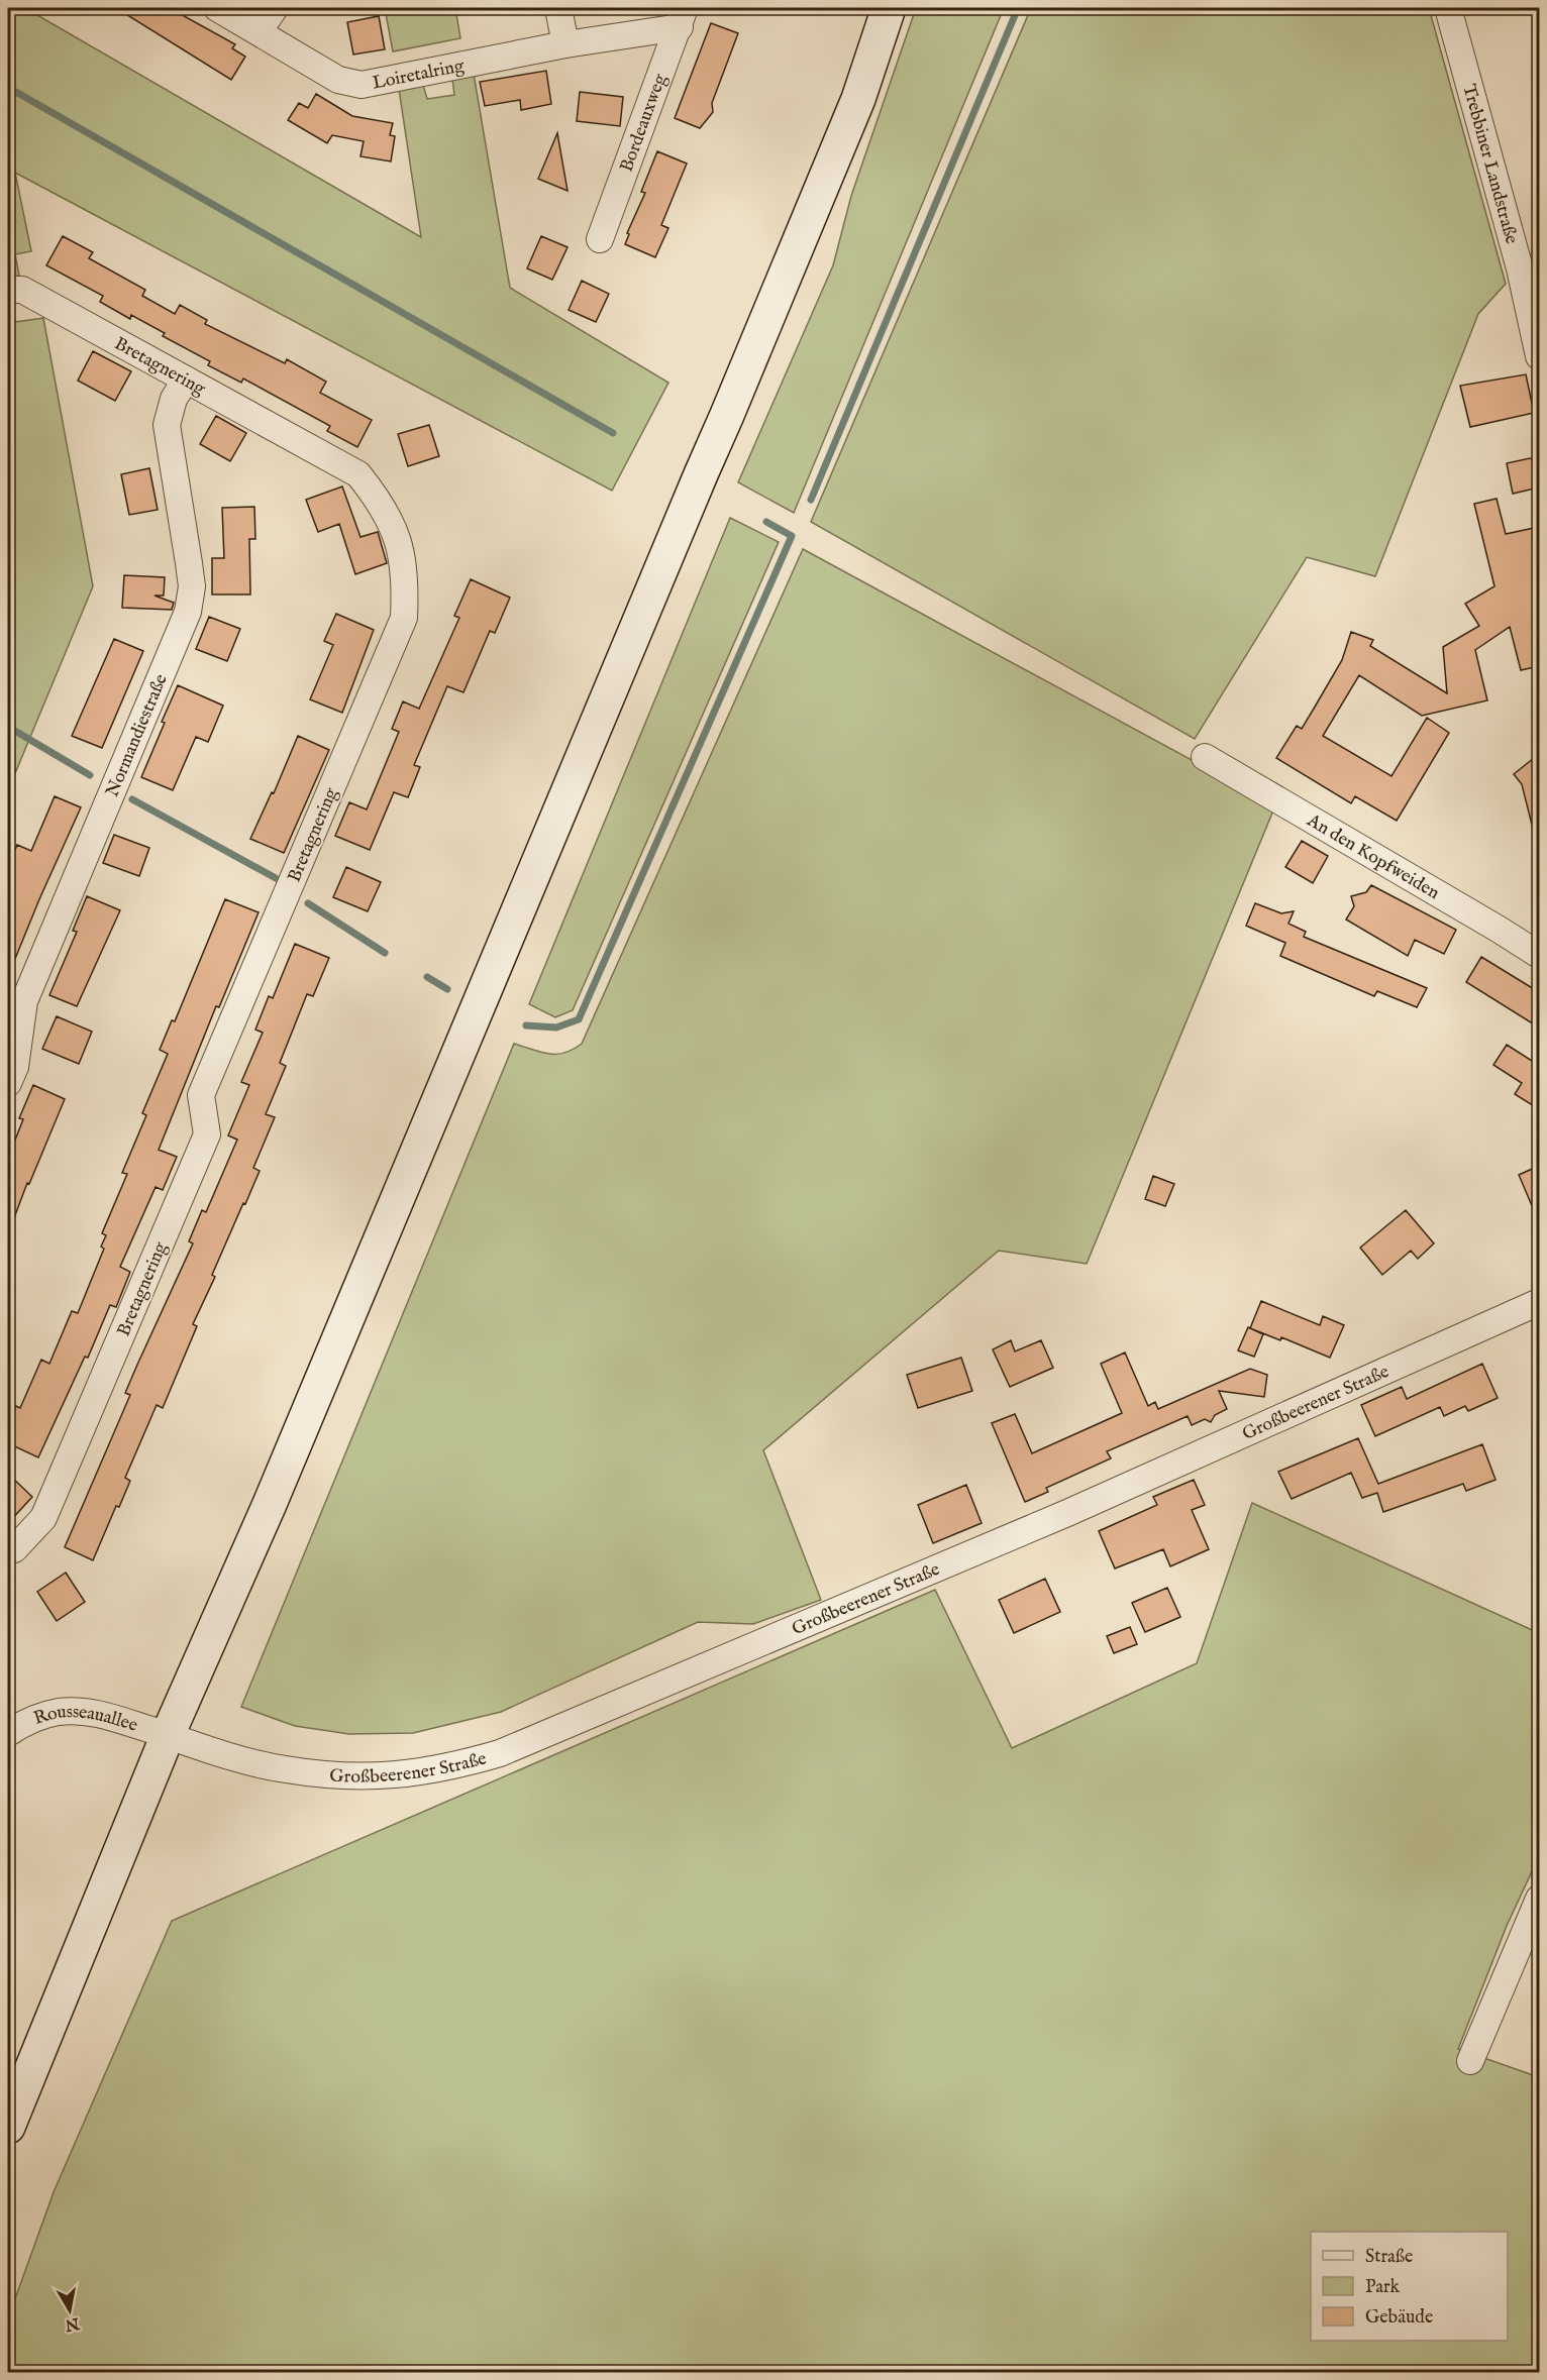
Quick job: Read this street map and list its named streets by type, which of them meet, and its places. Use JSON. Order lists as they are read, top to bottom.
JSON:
{
  "streets": {
    "street": [
      "Loiretalring",
      "Bordeauxweg",
      "Trebbiner Landstraße",
      "Bretagnering",
      "Normandiestraße",
      "An den Kopfweiden",
      "Großbeerener Straße",
      "Rousseauallee"
    ]
  },
  "crossings": [
    ["Loiretalring", "Bordeauxweg"],
    ["Bretagnering", "Normandiestraße"],
    ["Großbeerener Straße", "Rousseauallee"]
  ],
  "legend": ["Straße", "Park", "Gebäude"],
  "north": "bottom"
}
